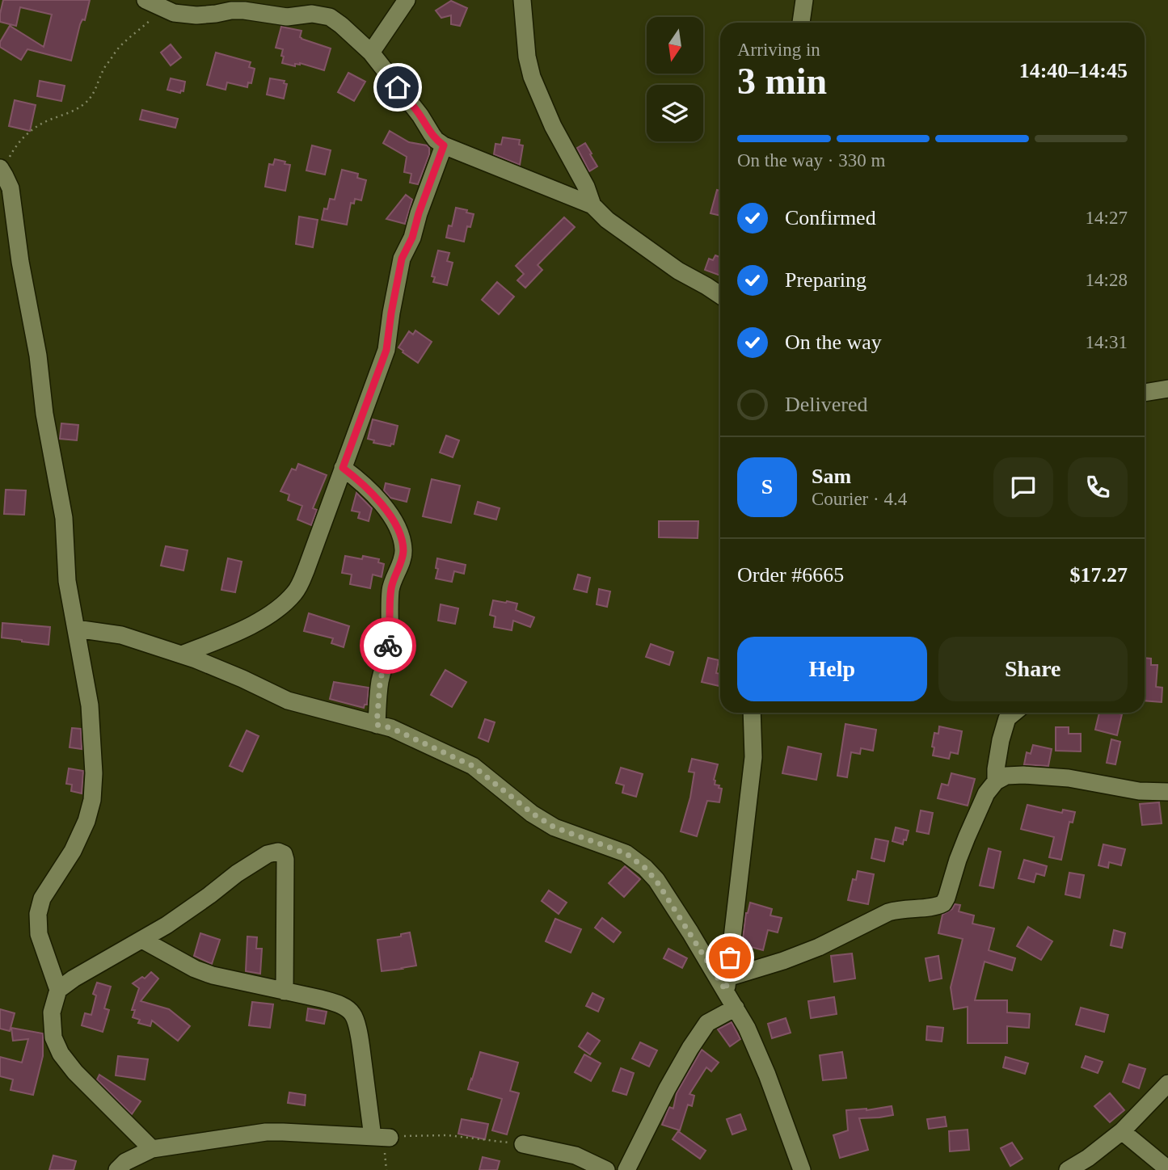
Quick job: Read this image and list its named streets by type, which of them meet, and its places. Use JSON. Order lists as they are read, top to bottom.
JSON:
{
  "north": "bottom",
  "page": {
    "heading": ["3 min", "Arriving in", "14:40–14:45"],
    "panel": [
      "Sam",
      "Courier · 4.4",
      "Order #6665",
      "$17.27"
    ],
    "bar": "On the way · 330 m",
    "list": [
      ["Confirmed", "14:27"],
      ["Preparing", "14:28"],
      ["On the way", "14:31"],
      "Delivered"
    ],
    "round": "S",
    "buttons": ["Help", "Share"]
  }
}
